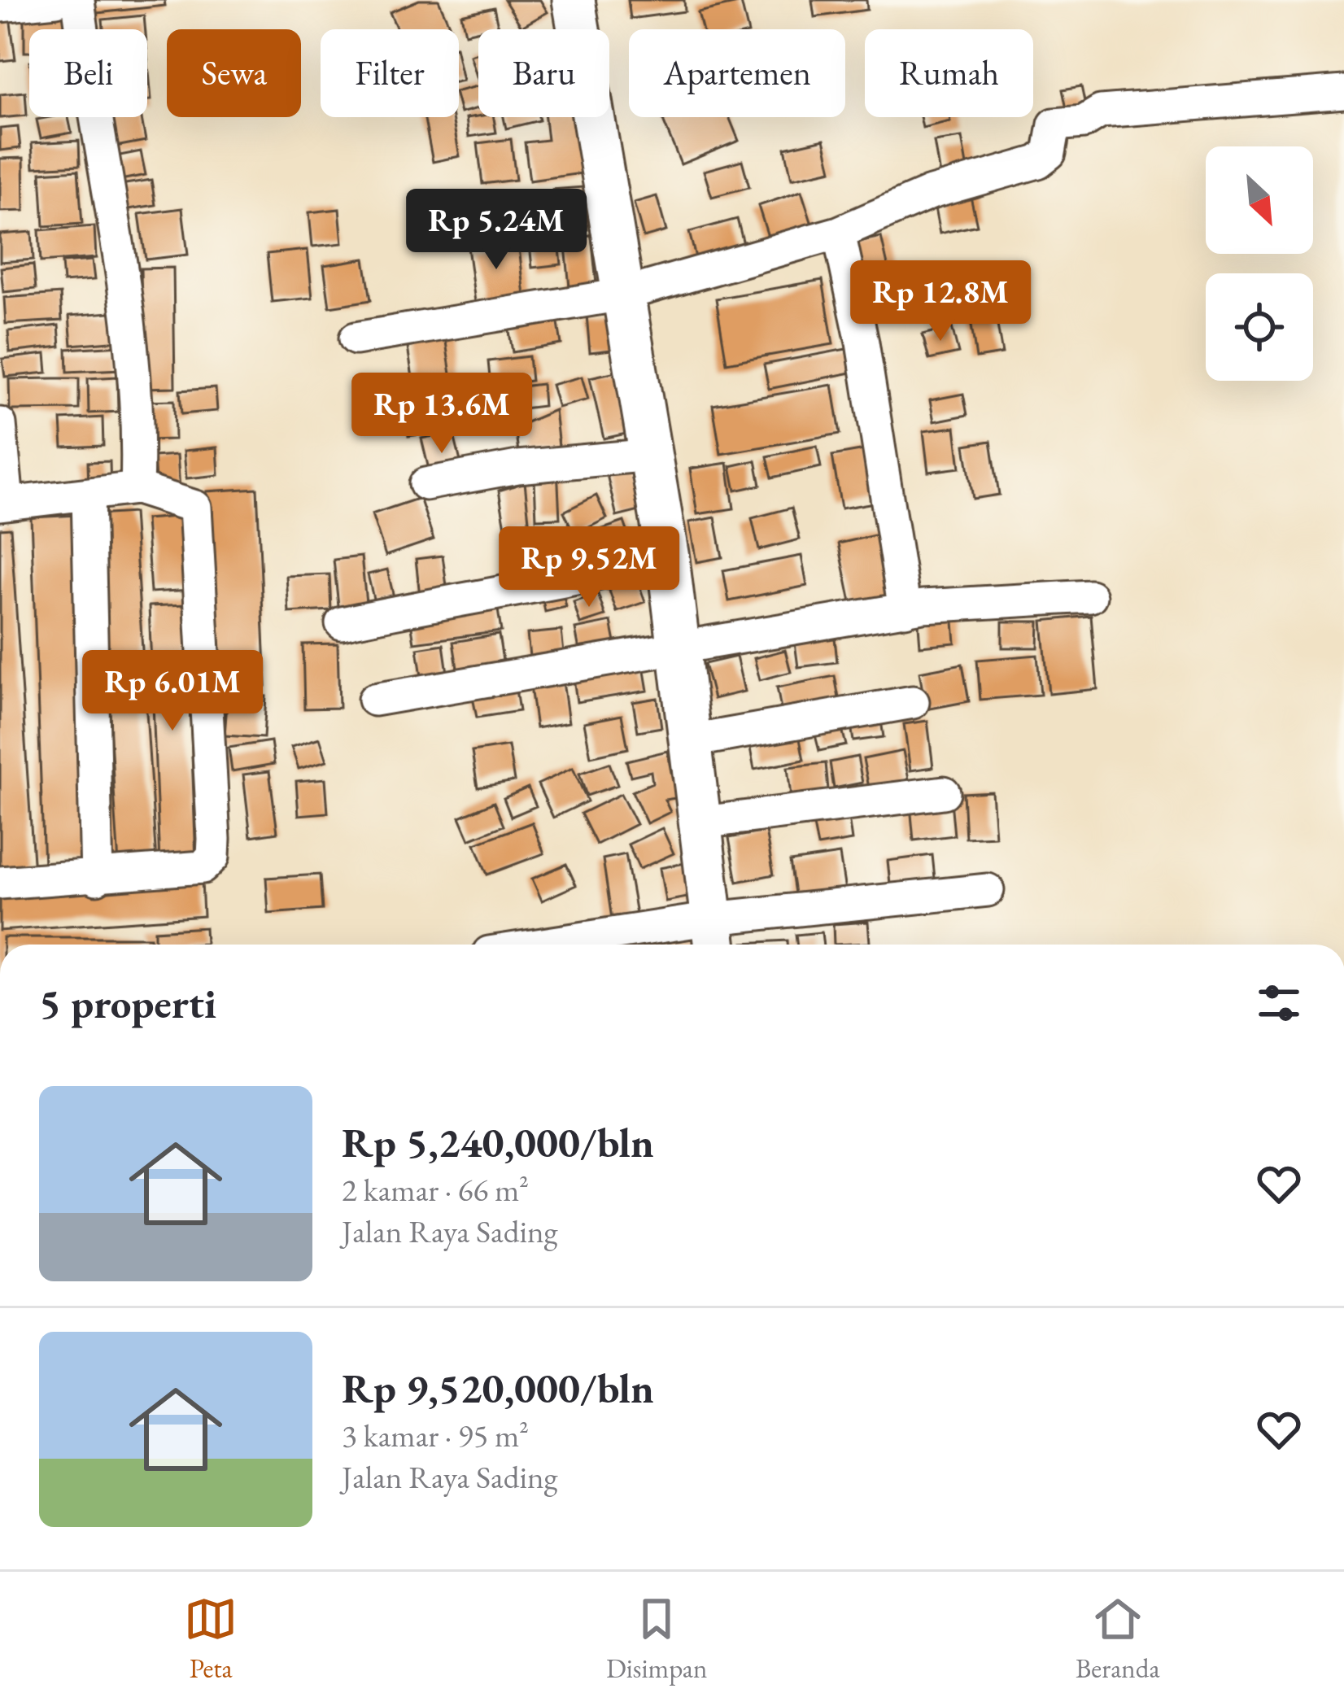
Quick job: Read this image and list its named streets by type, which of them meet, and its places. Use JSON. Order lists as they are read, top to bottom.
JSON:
{
  "north": "bottom right",
  "page": {
    "chip": [
      "Beli",
      "Sewa",
      "Filter",
      "Baru",
      "Apartemen",
      "Rumah"
    ],
    "price": [
      "Rp 5.24M",
      "Rp 12.8M",
      "Rp 13.6M",
      "Rp 9.52M",
      "Rp 6.01M"
    ],
    "heading": "5 properti",
    "list": [
      {
        "name": "Rp 5,240,000/bln",
        "note": "2 kamar · 66 m² · Jalan Raya Sading"
      },
      {
        "name": "Rp 9,520,000/bln",
        "note": "3 kamar · 95 m² · Jalan Raya Sading"
      }
    ],
    "tabs": ["Peta", "Disimpan", "Beranda"]
  }
}
